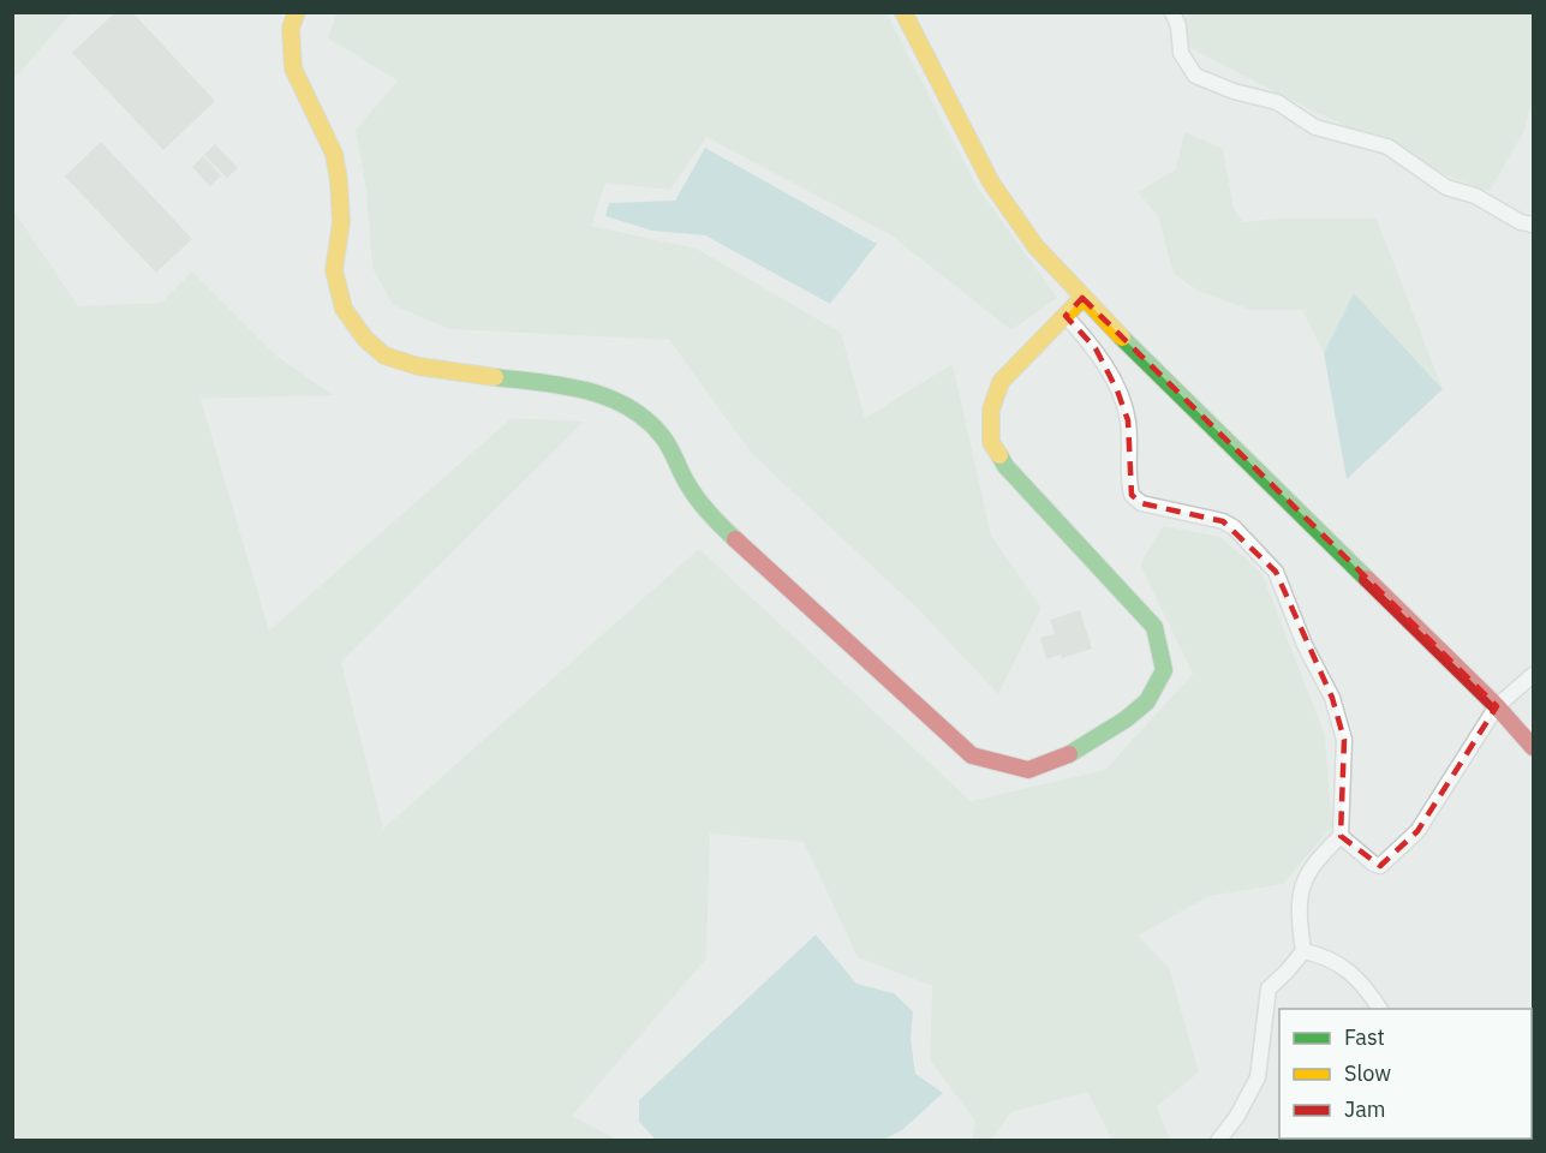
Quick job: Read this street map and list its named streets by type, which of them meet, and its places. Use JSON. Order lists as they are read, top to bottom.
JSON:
{
  "legend": ["Fast", "Slow", "Jam"]
}
